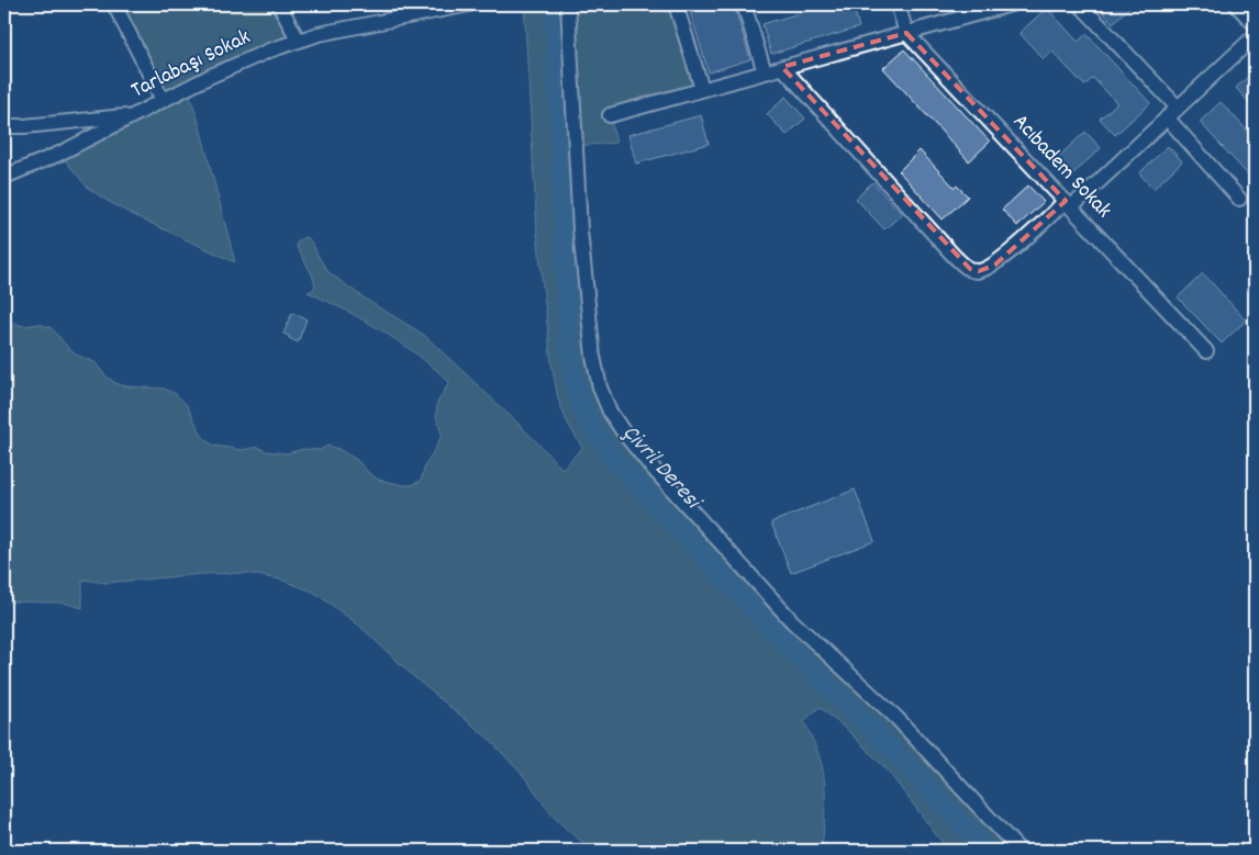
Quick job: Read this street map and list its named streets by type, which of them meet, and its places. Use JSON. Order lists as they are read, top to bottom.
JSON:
{
  "streets": {
    "street": ["Tarlabaşı Sokak", "Acıbadem Sokak"]
  },
  "water": ["Çivril Deresi"]
}
